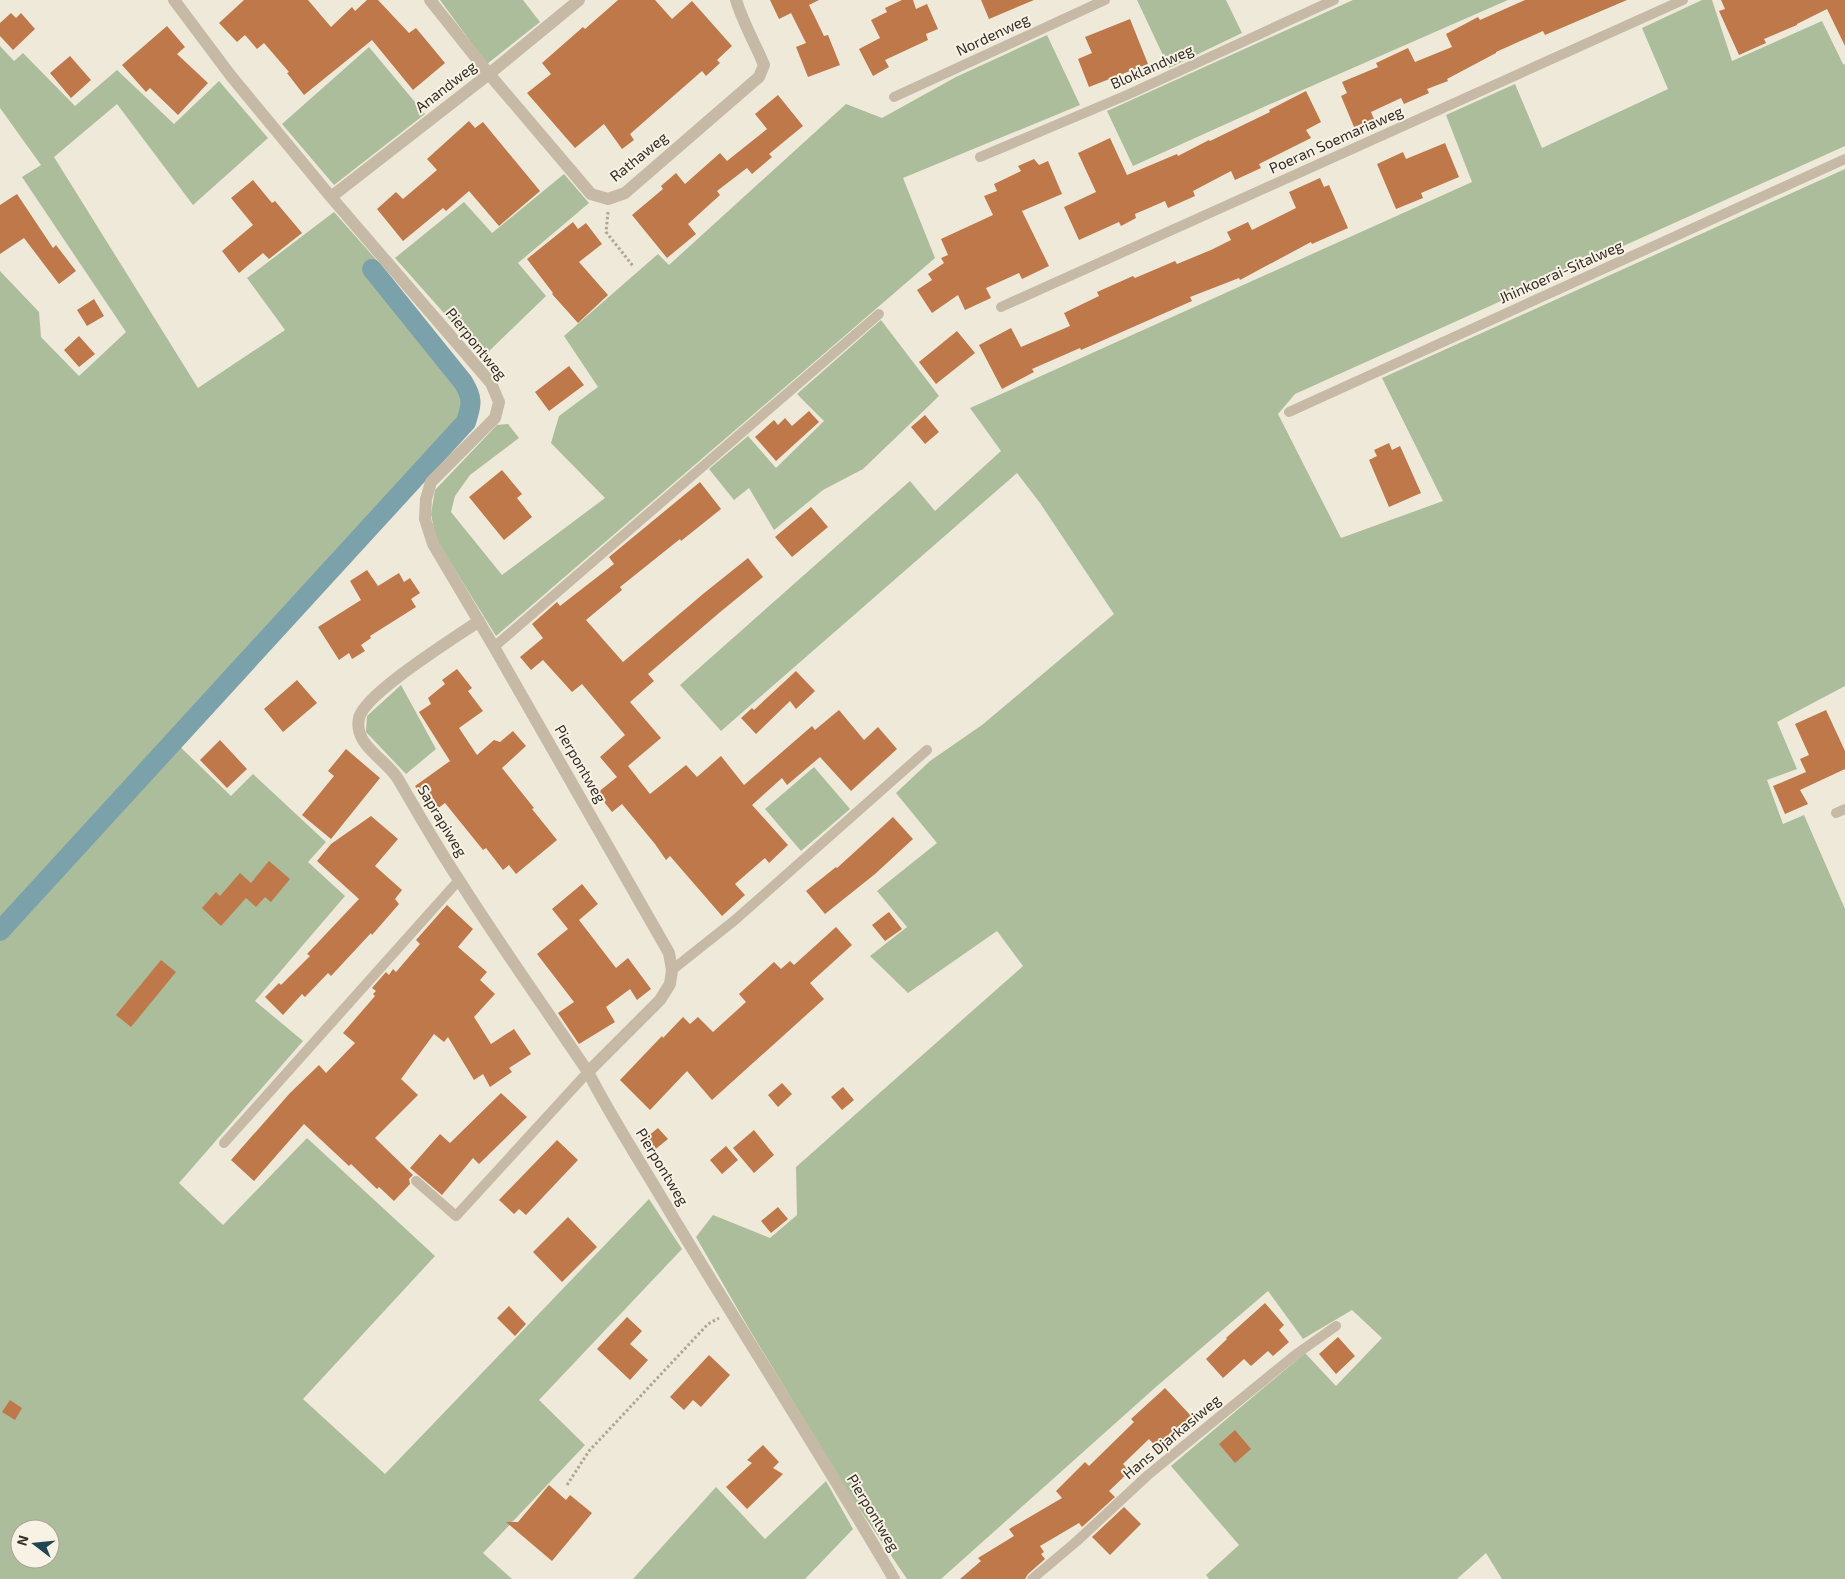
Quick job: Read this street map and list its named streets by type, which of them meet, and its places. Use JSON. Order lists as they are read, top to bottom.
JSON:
{
  "streets": {
    "street": [
      "Anandweg",
      "Rathaweg",
      "Pierpontweg",
      "Saprapiweg"
    ],
    "lane": [
      "Nordenweg",
      "Bloklandweg",
      "Poeran Soemariaweg",
      "Jhinkoerai-Sitalweg",
      "Hans Djarkasiweg"
    ]
  },
  "crossings": [
    ["Anandweg", "Rathaweg"],
    ["Anandweg", "Pierpontweg"],
    ["Pierpontweg", "Saprapiweg"]
  ],
  "north": "left"
}
